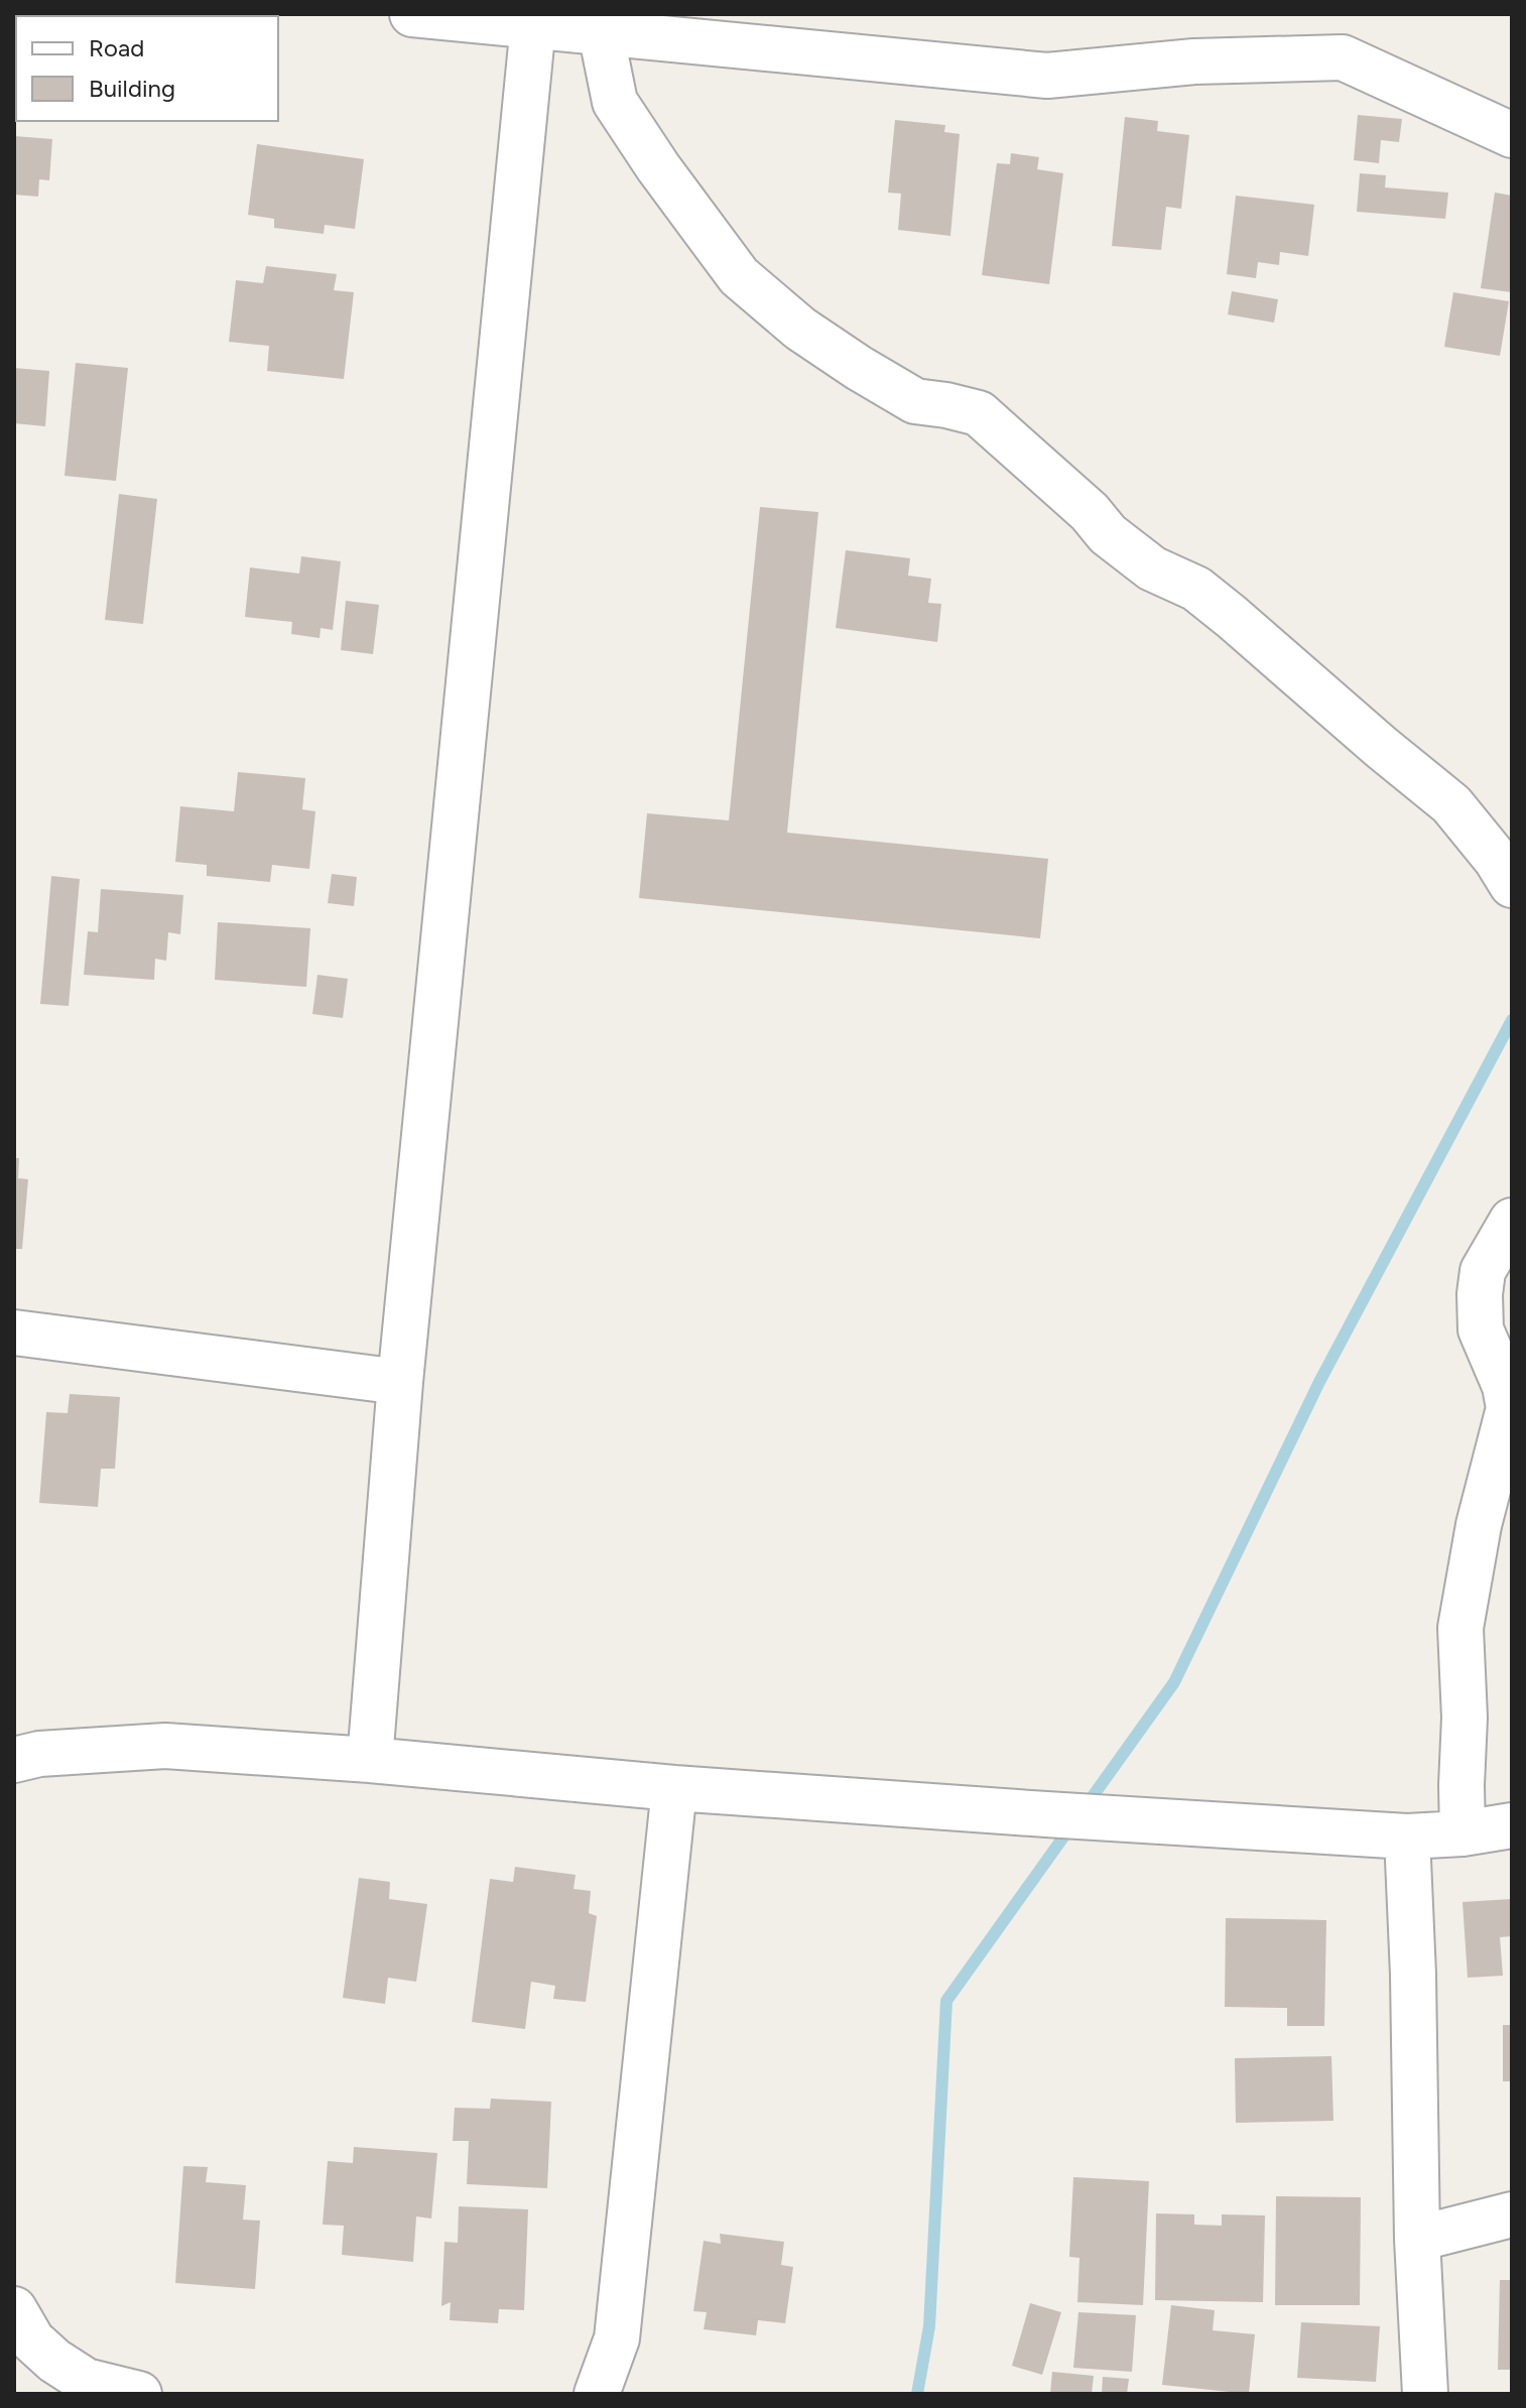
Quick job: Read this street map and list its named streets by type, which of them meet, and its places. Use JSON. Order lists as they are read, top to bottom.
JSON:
{
  "legend": ["Road", "Building"]
}
